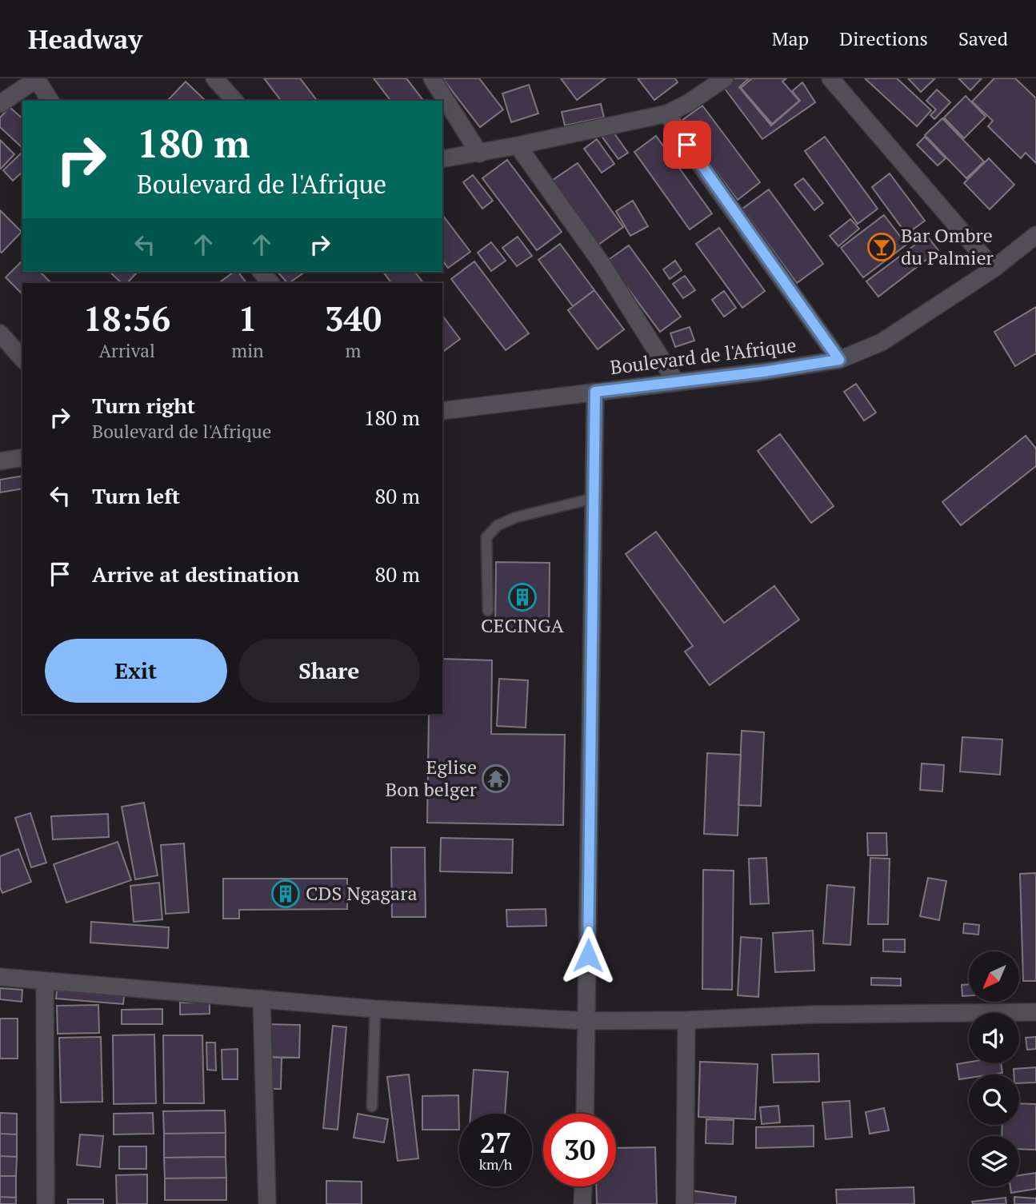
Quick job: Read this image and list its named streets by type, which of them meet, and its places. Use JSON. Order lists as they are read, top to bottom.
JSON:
{
  "streets": {
    "street": ["Boulevard de l'Afrique"]
  },
  "places": {
    "bar": ["Bar Ombre du Palmier"],
    "building": ["CECINGA", "CDS Ngagara"],
    "temple": ["Eglise Bon belger"]
  },
  "north": "bottom left",
  "page": {
    "header": "Headway",
    "nav": ["Map", "Directions", "Saved"],
    "turn": ["180 m", "Boulevard de l'Afrique"],
    "eta": [
      "18:56",
      "Arrival",
      "1",
      "min",
      "340",
      "m"
    ],
    "list": [
      {
        "name": "Turn right",
        "note": "Boulevard de l'Afrique",
        "value": "180 m"
      },
      {
        "name": "Turn left",
        "value": "80 m"
      },
      {
        "name": "Arrive at destination",
        "value": "80 m"
      }
    ],
    "buttons": ["Exit", "Share"],
    "speed": "27 km/h",
    "limit": "30"
  }
}
